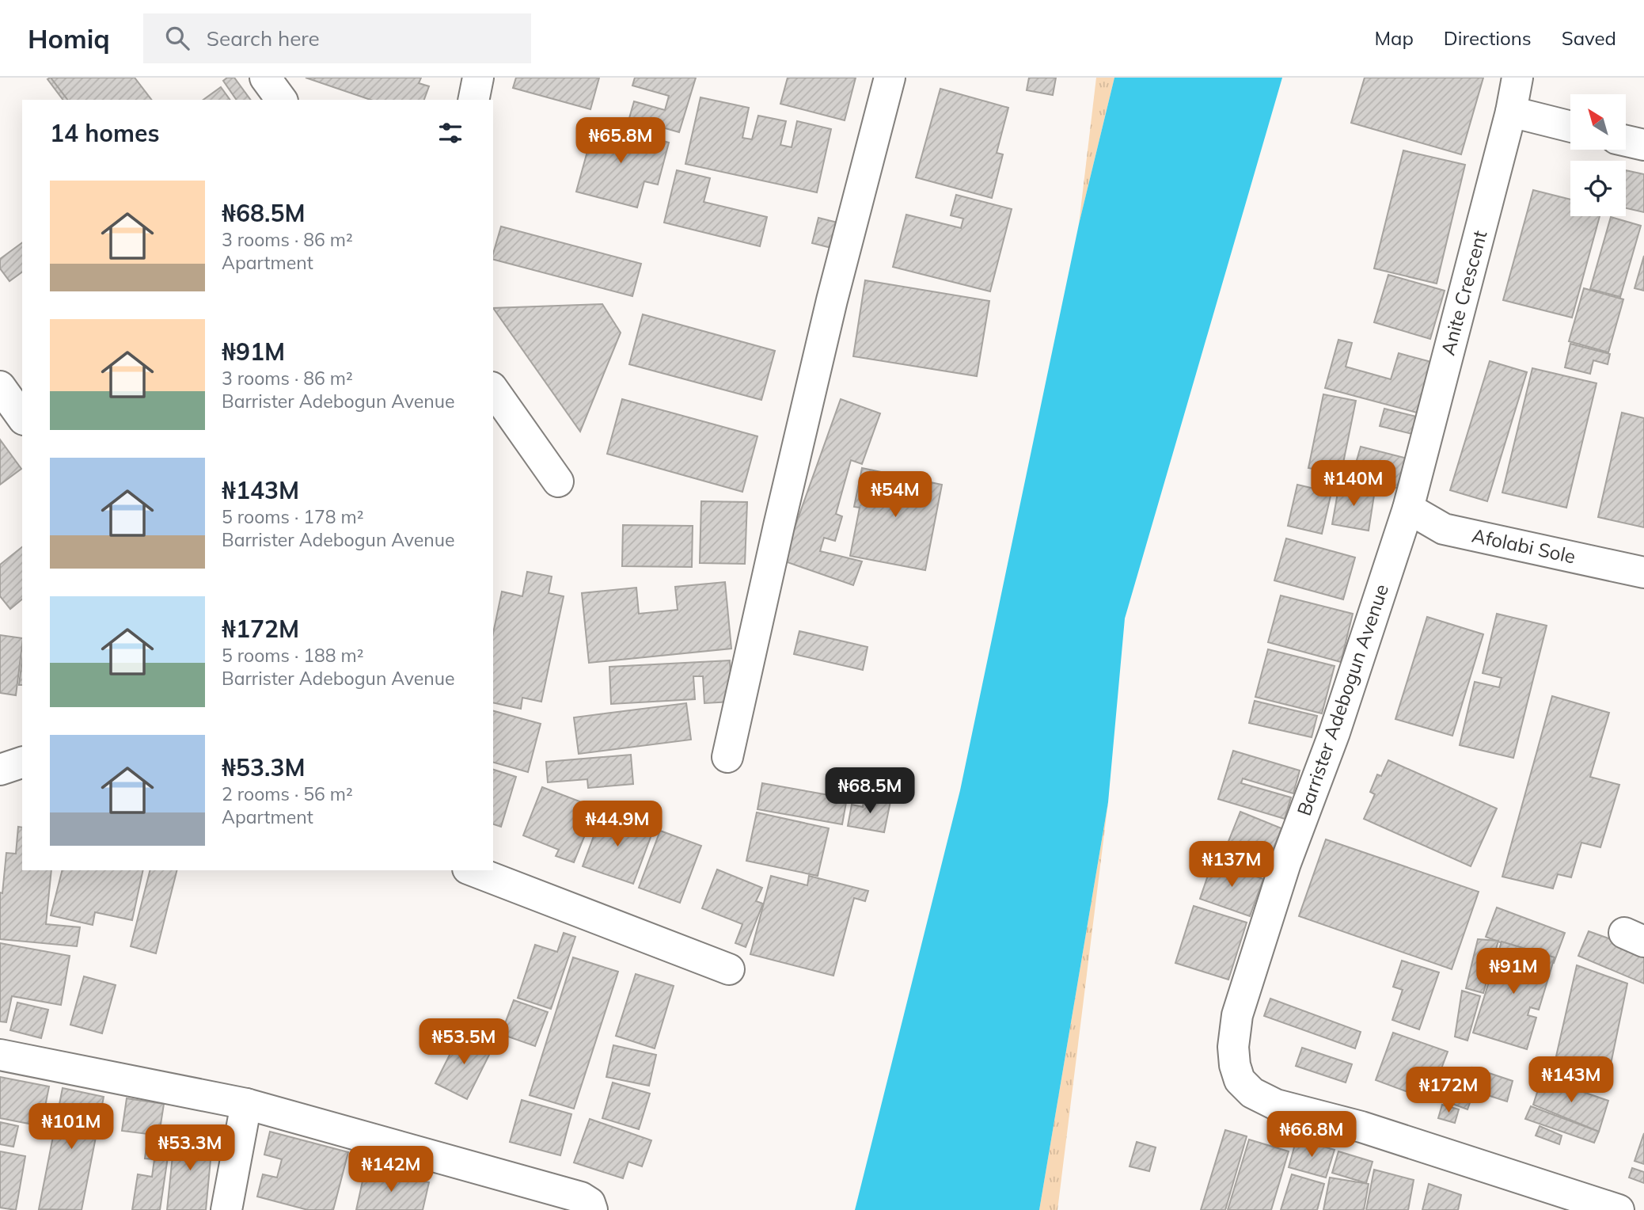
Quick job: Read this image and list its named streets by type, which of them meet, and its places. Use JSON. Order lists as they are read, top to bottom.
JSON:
{
  "streets": {
    "street": ["Anite Crescent", "Afolabi Sole", "Barrister Adebogun Avenue"]
  },
  "crossings": [
    ["Anite Crescent", "Afolabi Sole"],
    ["Anite Crescent", "Barrister Adebogun Avenue"],
    ["Afolabi Sole", "Barrister Adebogun Avenue"]
  ],
  "north": "top left",
  "page": {
    "header": "Homiq",
    "search": "Search here",
    "nav": ["Map", "Directions", "Saved"],
    "heading": "14 homes",
    "price": [
      "₦65.8M",
      "₦140M",
      "₦54M",
      "₦68.5M",
      "₦44.9M",
      "₦137M",
      "₦91M",
      "₦53.5M",
      "₦143M",
      "₦172M",
      "₦101M",
      "₦66.8M",
      "₦53.3M",
      "₦142M"
    ],
    "list": [
      {
        "name": "₦68.5M",
        "note": "3 rooms · 86 m² · Apartment"
      },
      {
        "name": "₦91M",
        "note": "3 rooms · 86 m² · Barrister Adebogun Avenue"
      },
      {
        "name": "₦143M",
        "note": "5 rooms · 178 m² · Barrister Adebogun Avenue"
      },
      {
        "name": "₦172M",
        "note": "5 rooms · 188 m² · Barrister Adebogun Avenue"
      },
      {
        "name": "₦53.3M",
        "note": "2 rooms · 56 m² · Apartment"
      }
    ]
  }
}
